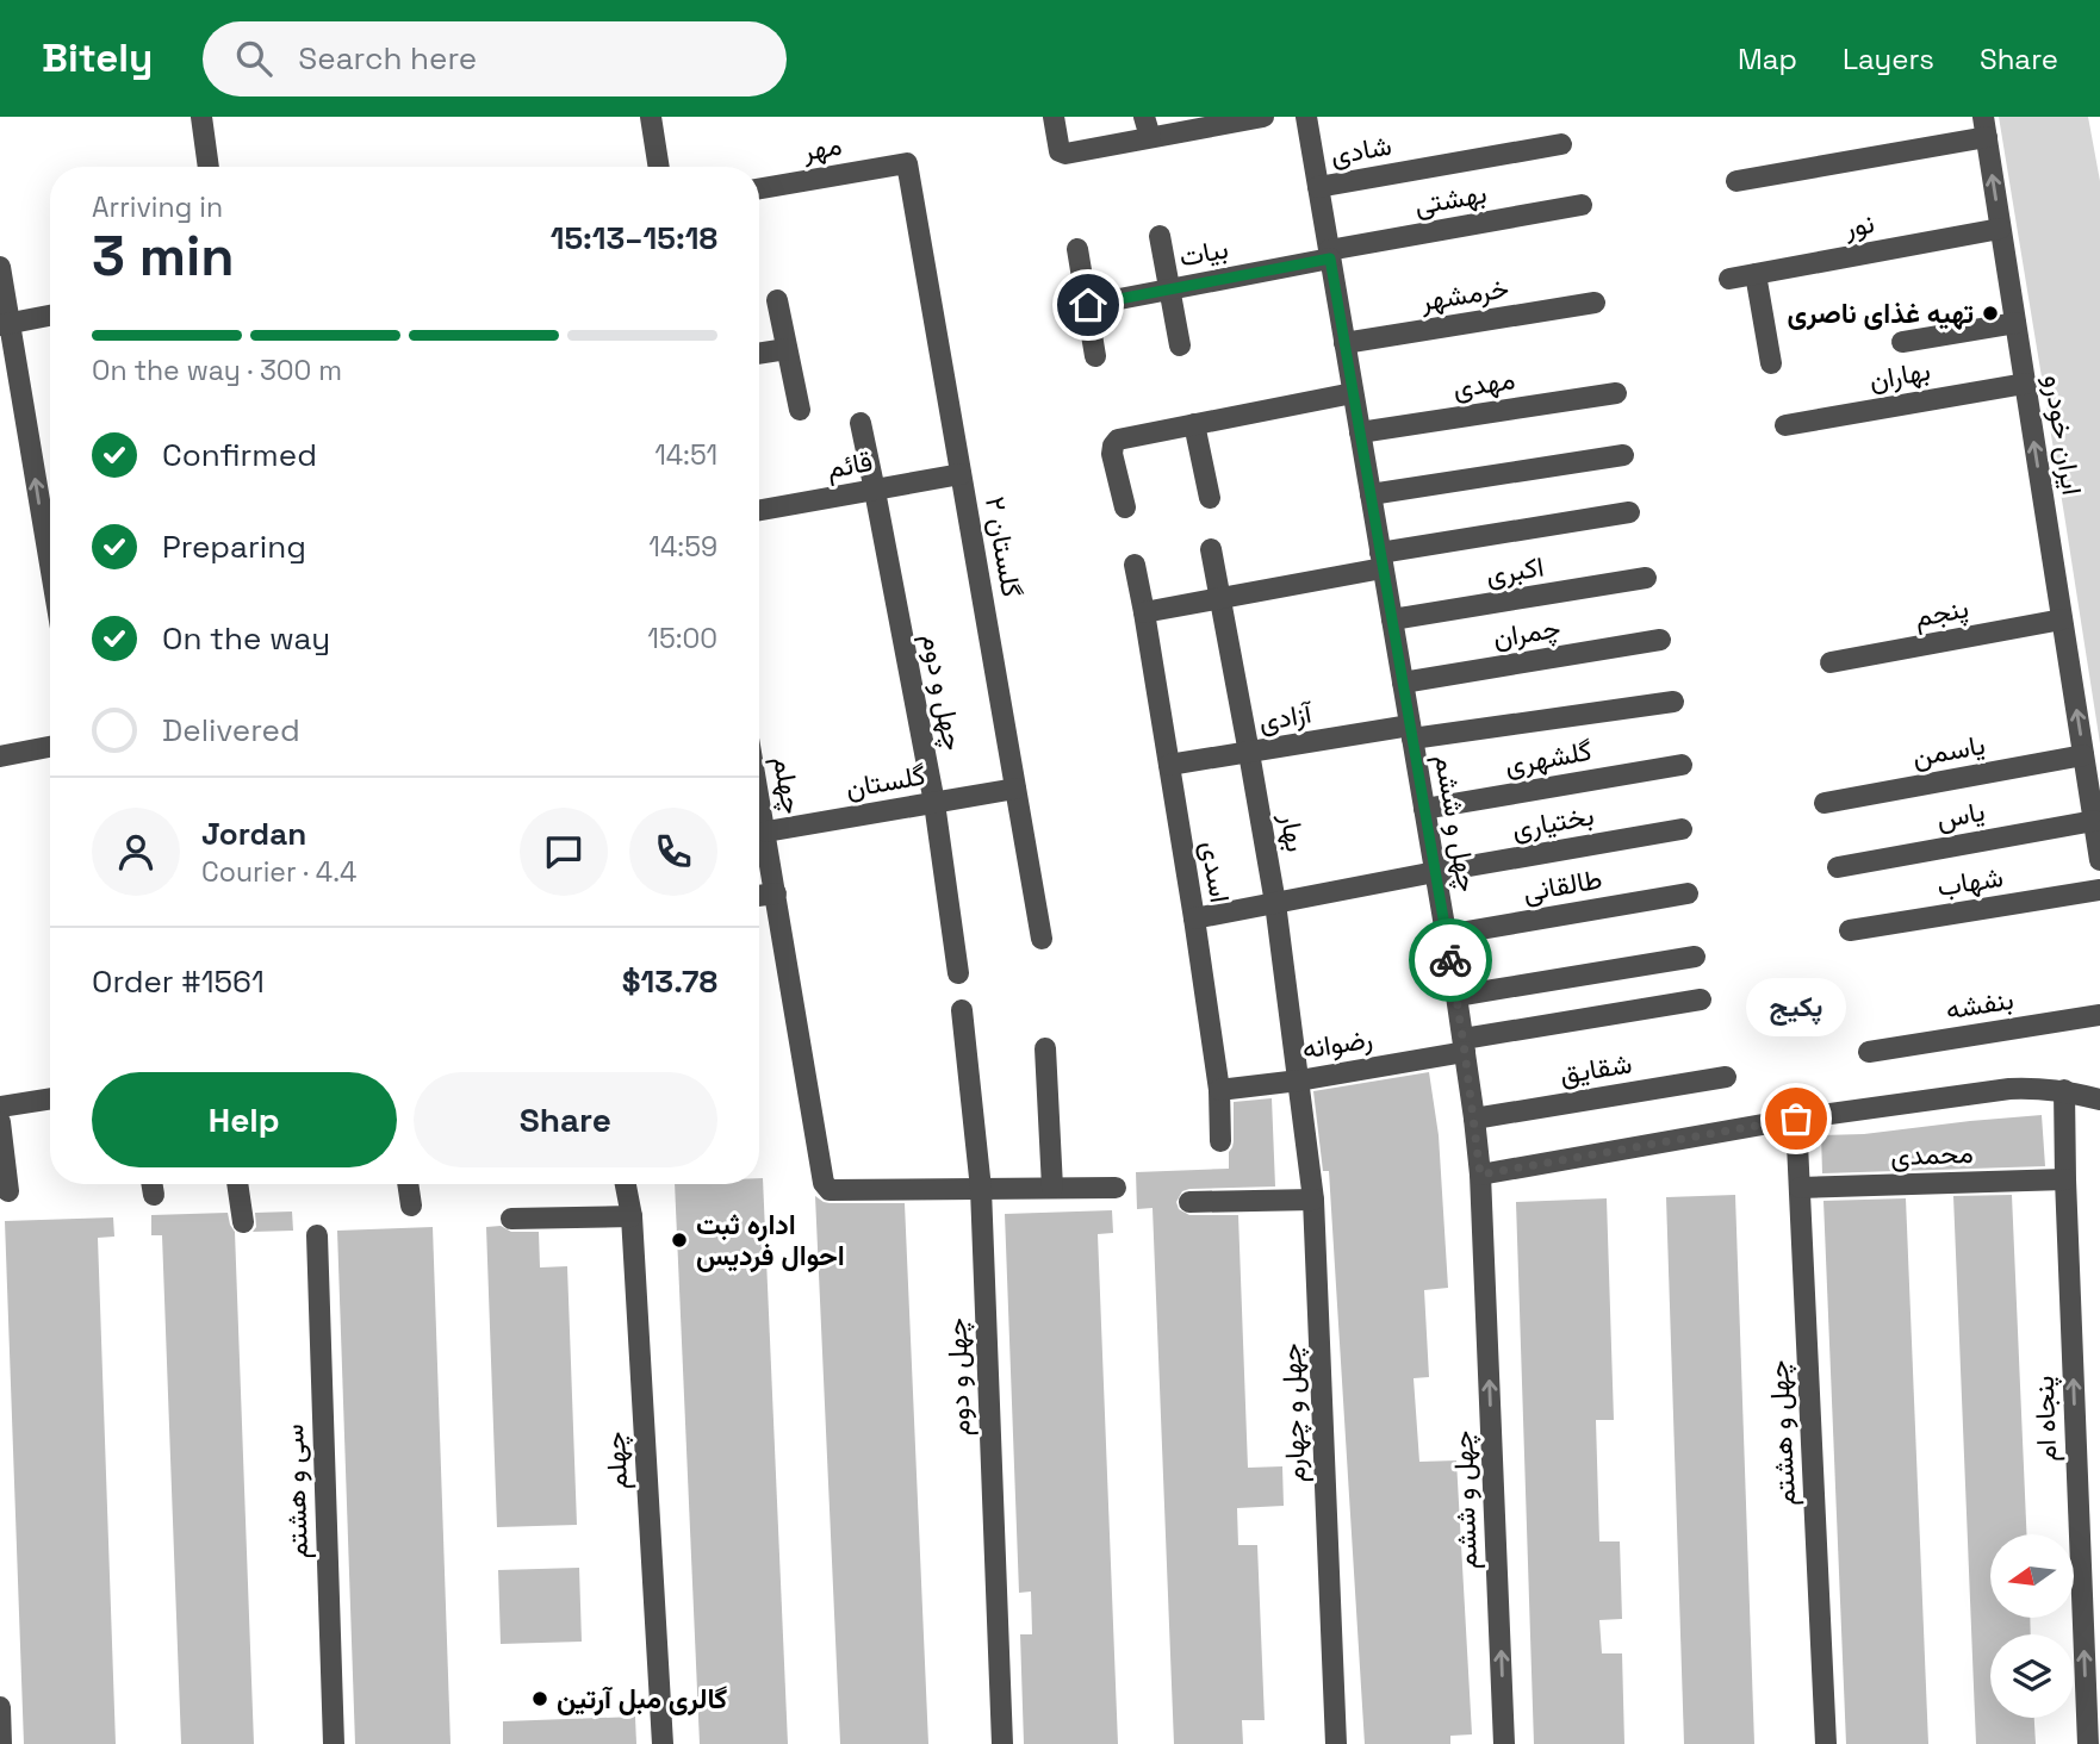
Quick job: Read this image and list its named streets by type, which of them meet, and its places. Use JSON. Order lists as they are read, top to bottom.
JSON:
{
  "streets": {
    "street": [
      "مهر",
      "شادی",
      "بهشتی",
      "نور",
      "بیات",
      "خرمشهر",
      "بهاران",
      "مهدی",
      "ایران خودرو",
      "قائم",
      "گلستان ۲",
      "اکبری",
      "پنجم",
      "چمران",
      "چهل و دوم",
      "آزادی",
      "یاسمن",
      "گلشهری",
      "گلستان",
      "چهلم",
      "یاس",
      "بختیاری",
      "چهل و ششم",
      "بهار",
      "اسدی",
      "شهاب",
      "طالقانی",
      "بنفشه",
      "رضوانه",
      "شقایق",
      "محمدی",
      "چهل و چهارم",
      "پنجاه ام",
      "چهل و هشتم",
      "سی و هشتم"
    ]
  },
  "crossings": [
    ["مهر", "گلستان ۲"],
    ["شادی", "چهل و ششم"],
    ["بهشتی", "بیات"],
    ["بهشتی", "چهل و ششم"],
    ["نور", "ایران خودرو"],
    ["بیات", "چهل و ششم"],
    ["خرمشهر", "چهل و ششم"],
    ["بهاران", "ایران خودرو"],
    ["مهدی", "چهل و ششم"],
    ["ایران خودرو", "پنجم"],
    ["ایران خودرو", "یاسمن"],
    ["ایران خودرو", "یاس"],
    ["قائم", "گلستان ۲"],
    ["قائم", "چهل و دوم"],
    ["گلستان ۲", "گلستان"],
    ["اکبری", "چهل و ششم"],
    ["چمران", "چهل و ششم"],
    ["چهل و دوم", "گلستان"],
    ["چهل و دوم", "چهلم"],
    ["آزادی", "چهل و ششم"],
    ["آزادی", "بهار"],
    ["آزادی", "اسدی"],
    ["گلشهری", "چهل و ششم"],
    ["گلستان", "چهلم"],
    ["بختیاری", "چهل و ششم"],
    ["بختیاری", "بهار"],
    ["بختیاری", "اسدی"],
    ["چهل و ششم", "طالقانی"],
    ["چهل و ششم", "رضوانه"],
    ["چهل و ششم", "شقایق"],
    ["بهار", "رضوانه"],
    ["بهار", "چهل و چهارم"],
    ["اسدی", "رضوانه"],
    ["رضوانه", "چهل و چهارم"],
    ["محمدی", "پنجاه ام"],
    ["محمدی", "چهل و هشتم"]
  ],
  "one_way": ["ایران خودرو", "پنجاه ام"],
  "places": [
    "تهیه غذای ناصری",
    "پکیج",
    "اداره ثبت احوال فردیس",
    "گالری مبل آرتین"
  ],
  "north": "left",
  "page": {
    "header": "Bitely",
    "search": "Search here",
    "nav": ["Map", "Layers", "Share"],
    "heading": ["3 min", "Arriving in", "15:13–15:18"],
    "panel": [
      "Jordan",
      "Courier · 4.4",
      "Order #1561",
      "$13.78"
    ],
    "bar": "On the way · 300 m",
    "list": [
      ["Confirmed", "14:51"],
      ["Preparing", "14:59"],
      ["On the way", "15:00"],
      "Delivered"
    ],
    "bubble": "پکیج",
    "buttons": ["Help", "Share"]
  }
}
